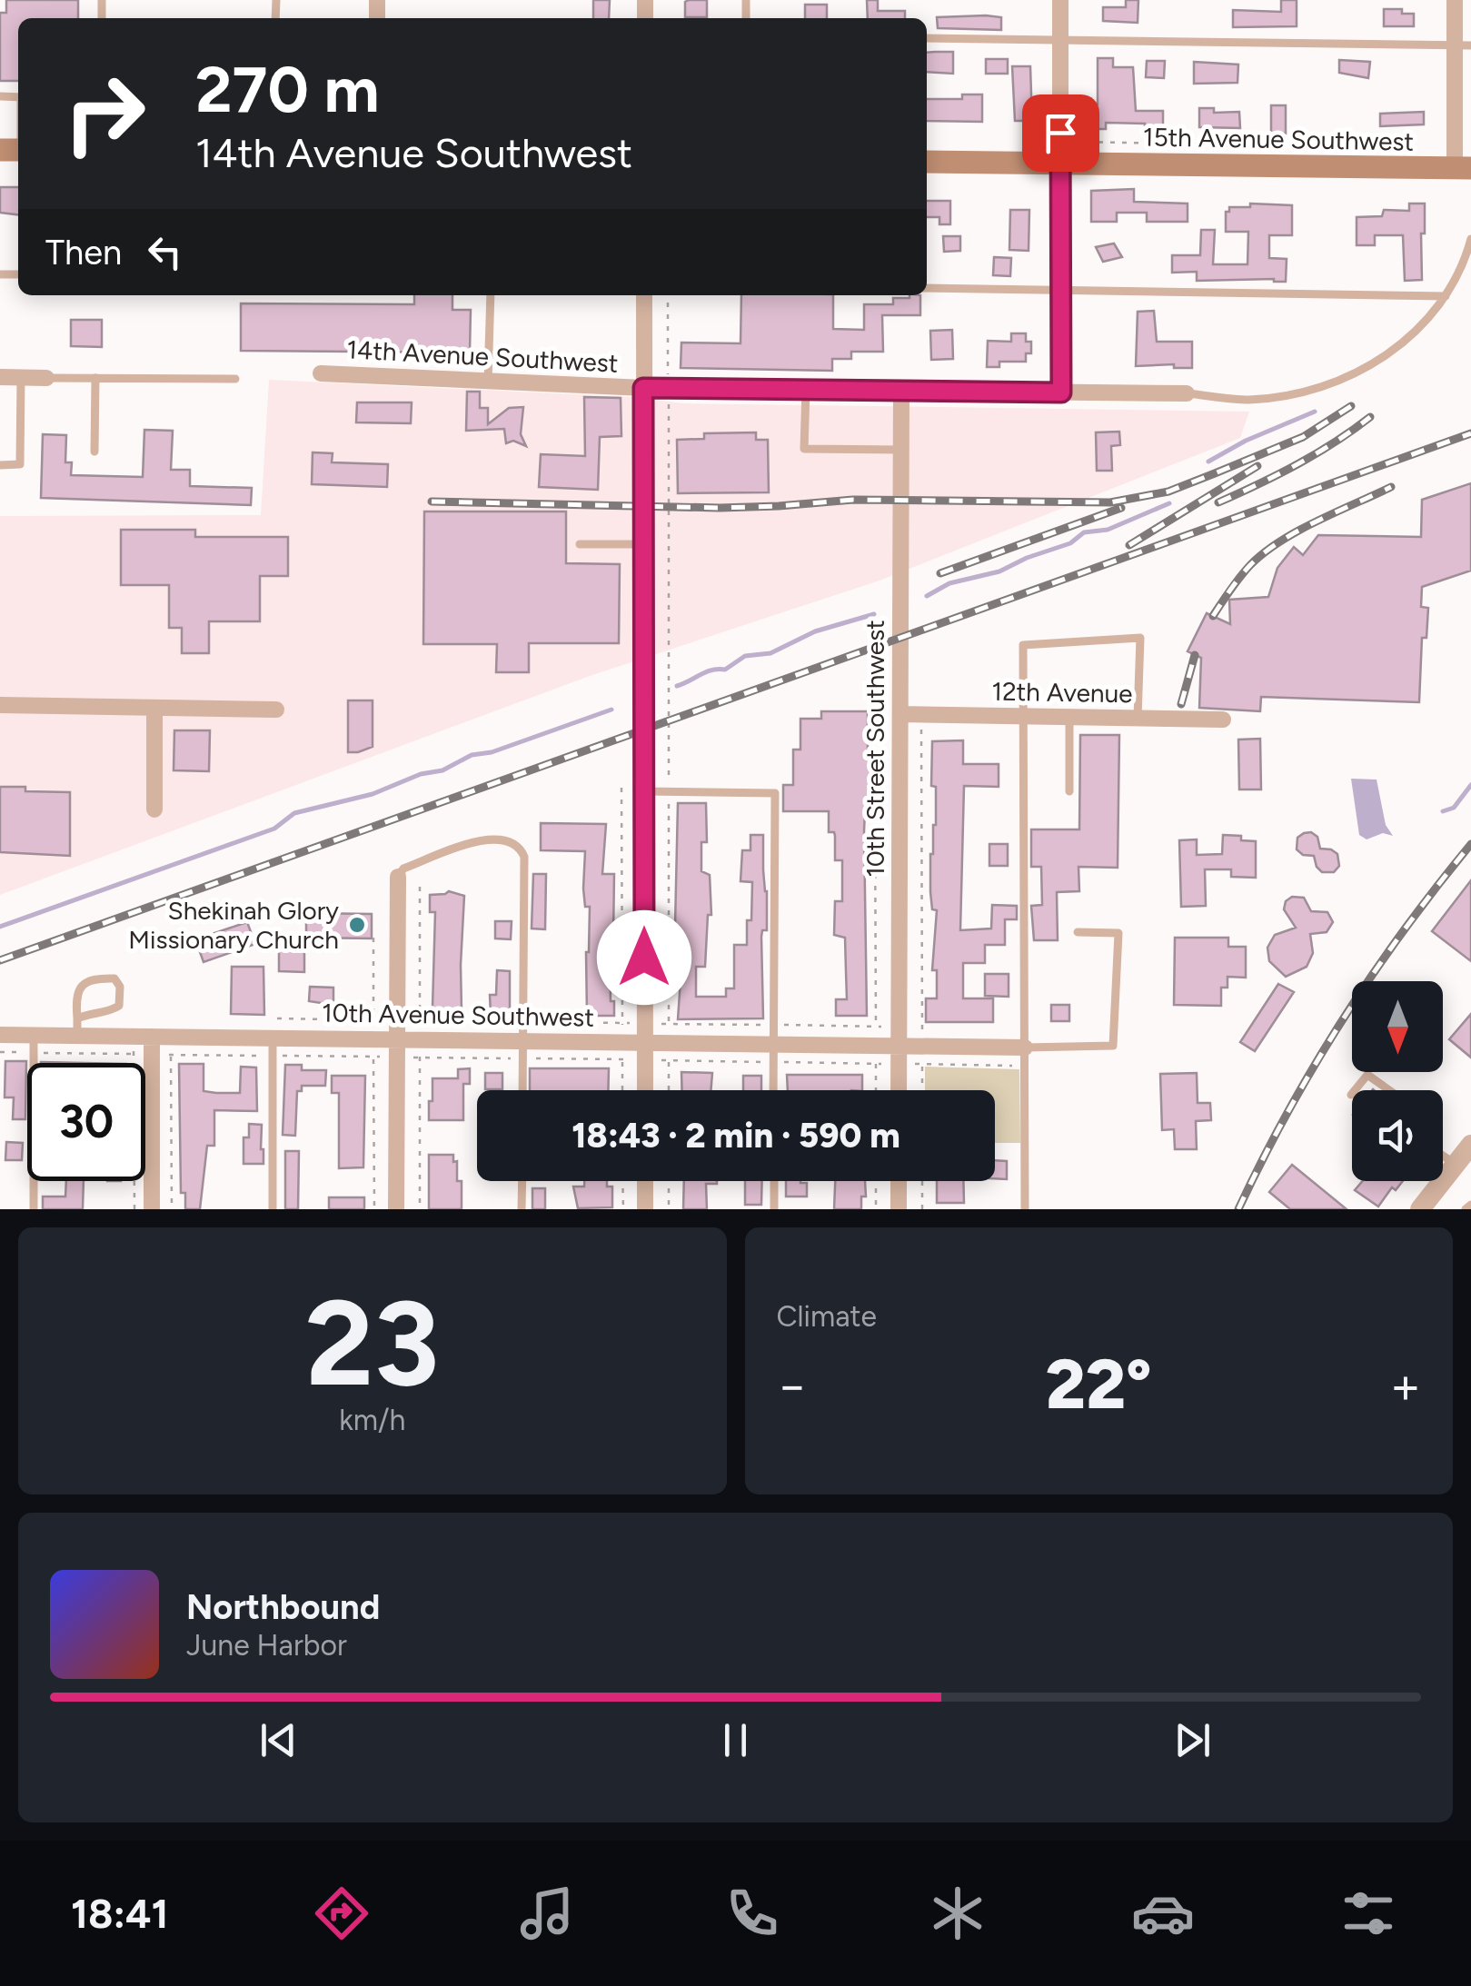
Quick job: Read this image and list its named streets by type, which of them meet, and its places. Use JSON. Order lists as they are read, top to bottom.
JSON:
{
  "streets": {
    "main road": ["15th Avenue Southwest"],
    "street": [
      "14th Avenue Southwest",
      "12th Avenue",
      "10th Street Southwest",
      "10th Avenue Southwest"
    ]
  },
  "crossings": [
    ["14th Avenue Southwest", "10th Street Southwest"],
    ["12th Avenue", "10th Street Southwest"],
    ["10th Street Southwest", "10th Avenue Southwest"]
  ],
  "places": ["Shekinah Glory Missionary Church"],
  "north": "bottom",
  "page": {
    "turn": ["270 m", "14th Avenue Southwest"],
    "then": "Then",
    "limit": "30",
    "trip": "18:43 · 2 min · 590 m",
    "tile": [
      ["23", "km/h"],
      "Climate"
    ],
    "heat": ["−", "22°", "+"],
    "song": ["Northbound", "June Harbor"],
    "tabs": "18:41"
  }
}
